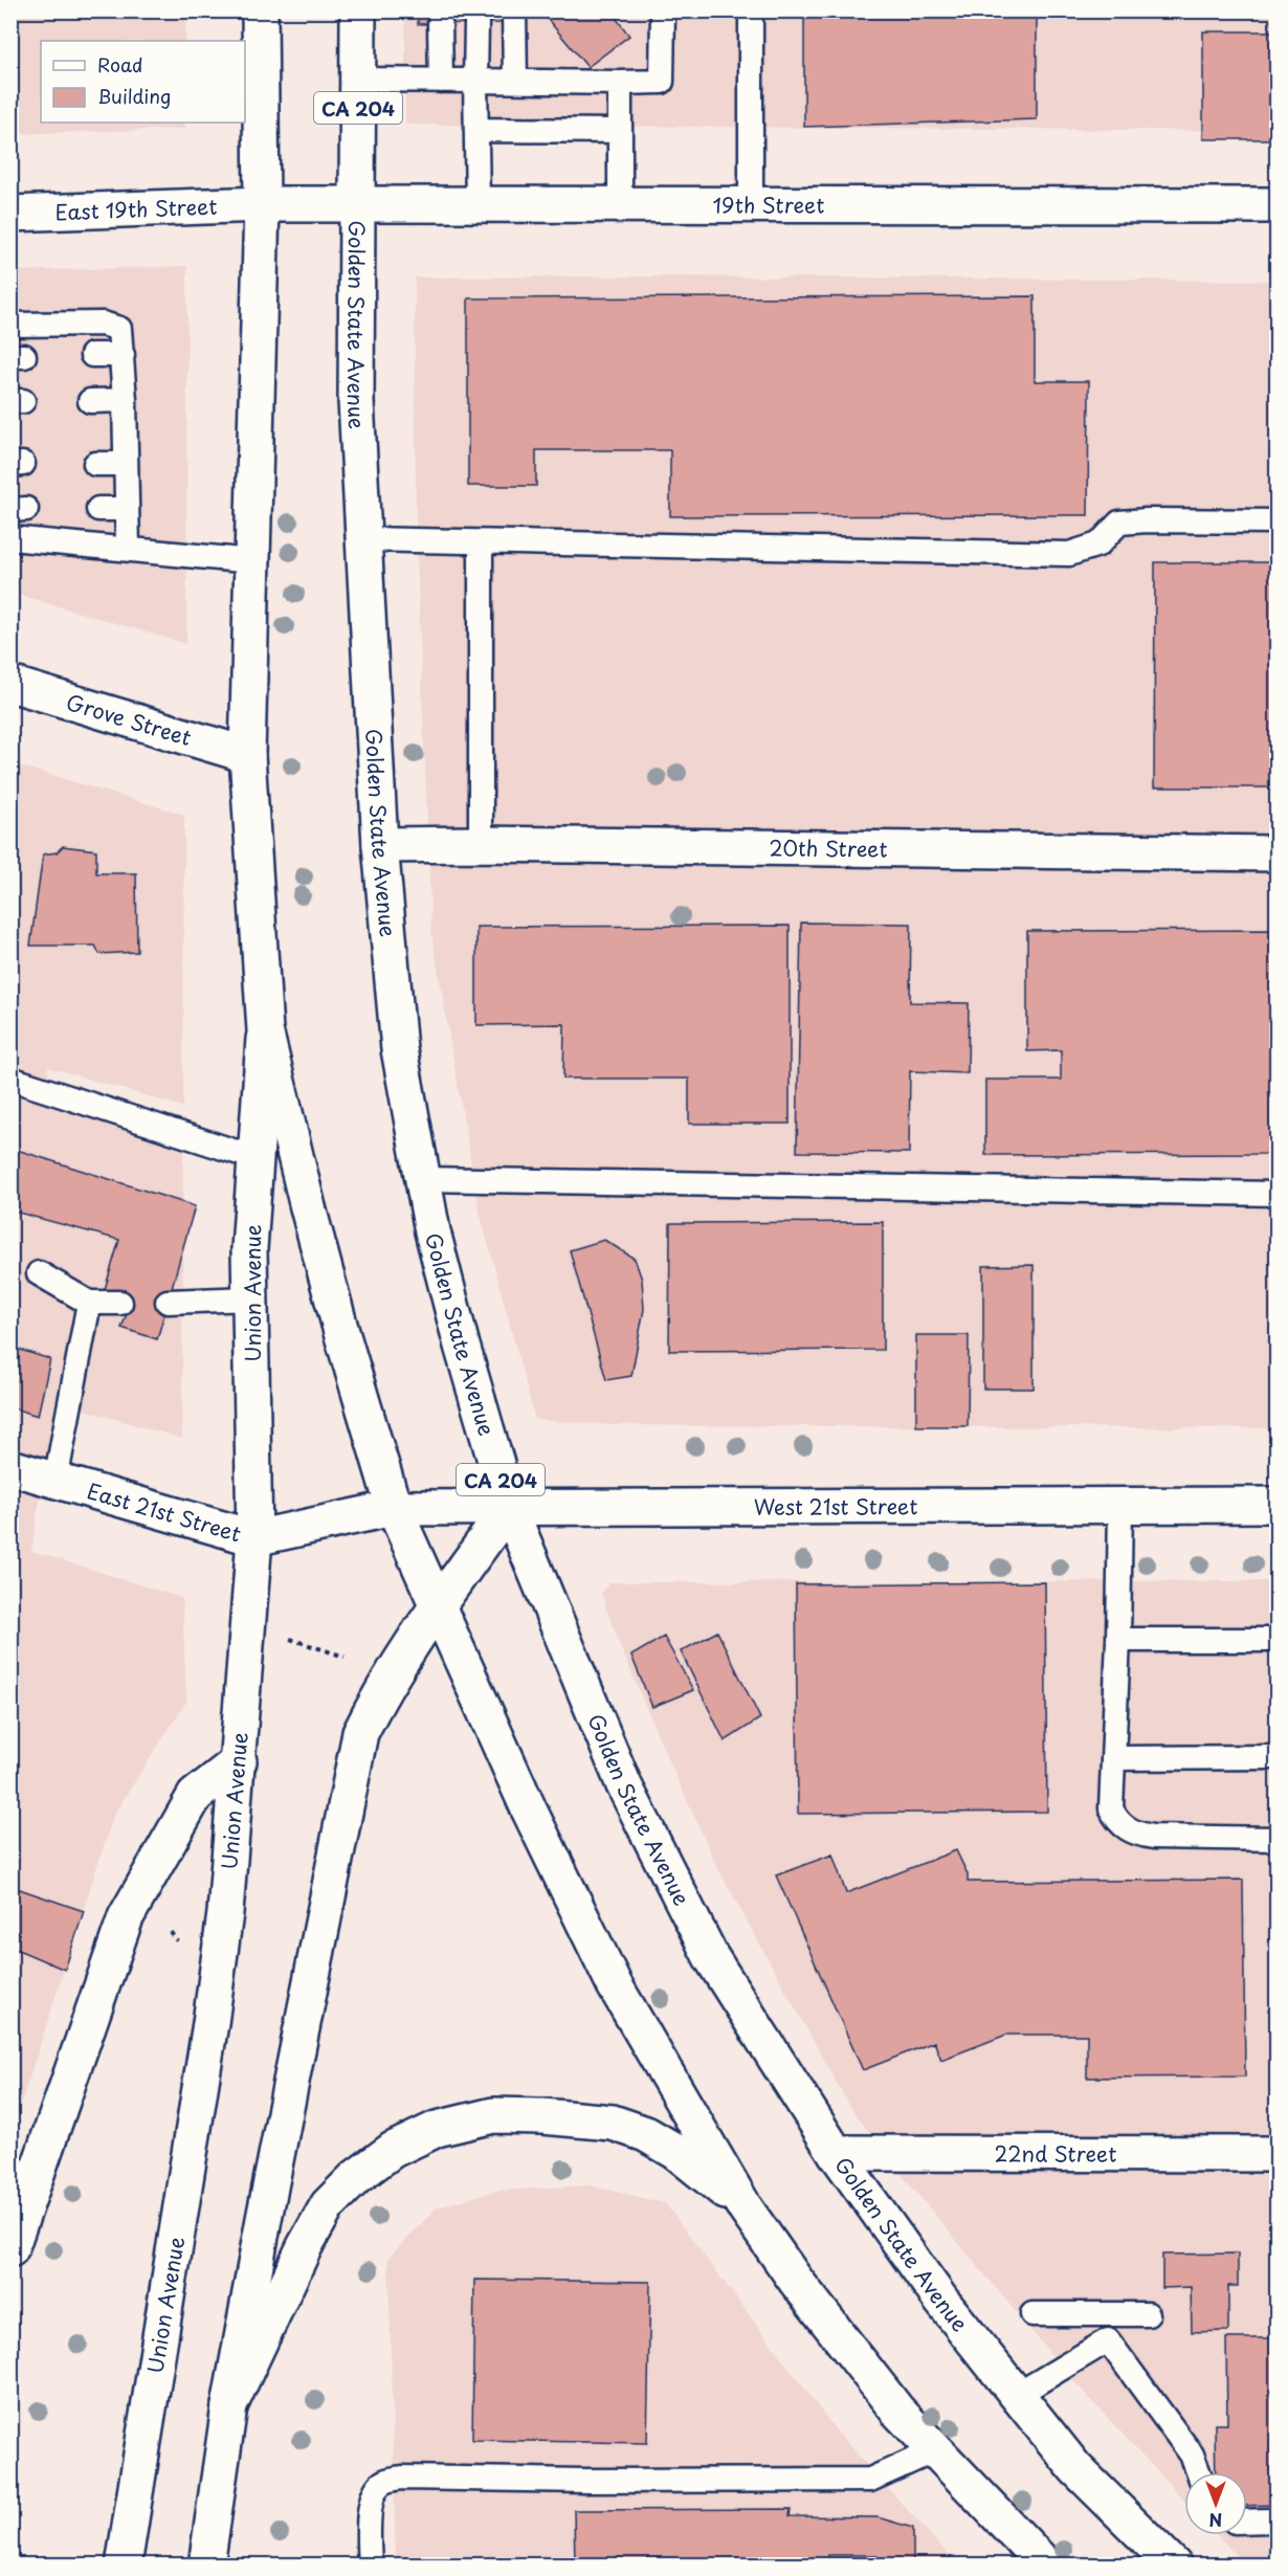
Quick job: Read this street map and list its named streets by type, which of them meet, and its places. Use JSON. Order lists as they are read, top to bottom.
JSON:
{
  "streets": {
    "main road": [
      "CA 204",
      "19th Street",
      "East 19th Street",
      "Golden State Avenue",
      "Grove Street",
      "20th Street",
      "Union Avenue",
      "West 21st Street",
      "East 21st Street",
      "22nd Street"
    ]
  },
  "crossings": [
    ["CA 204", "19th Street"],
    ["CA 204", "Golden State Avenue"],
    ["19th Street", "East 19th Street"],
    ["19th Street", "Golden State Avenue"],
    ["Golden State Avenue", "20th Street"],
    ["Golden State Avenue", "West 21st Street"],
    ["Golden State Avenue", "22nd Street"],
    ["Union Avenue", "East 21st Street"],
    ["West 21st Street", "East 21st Street"]
  ],
  "legend": ["Road", "Building"],
  "north": "bottom"
}
